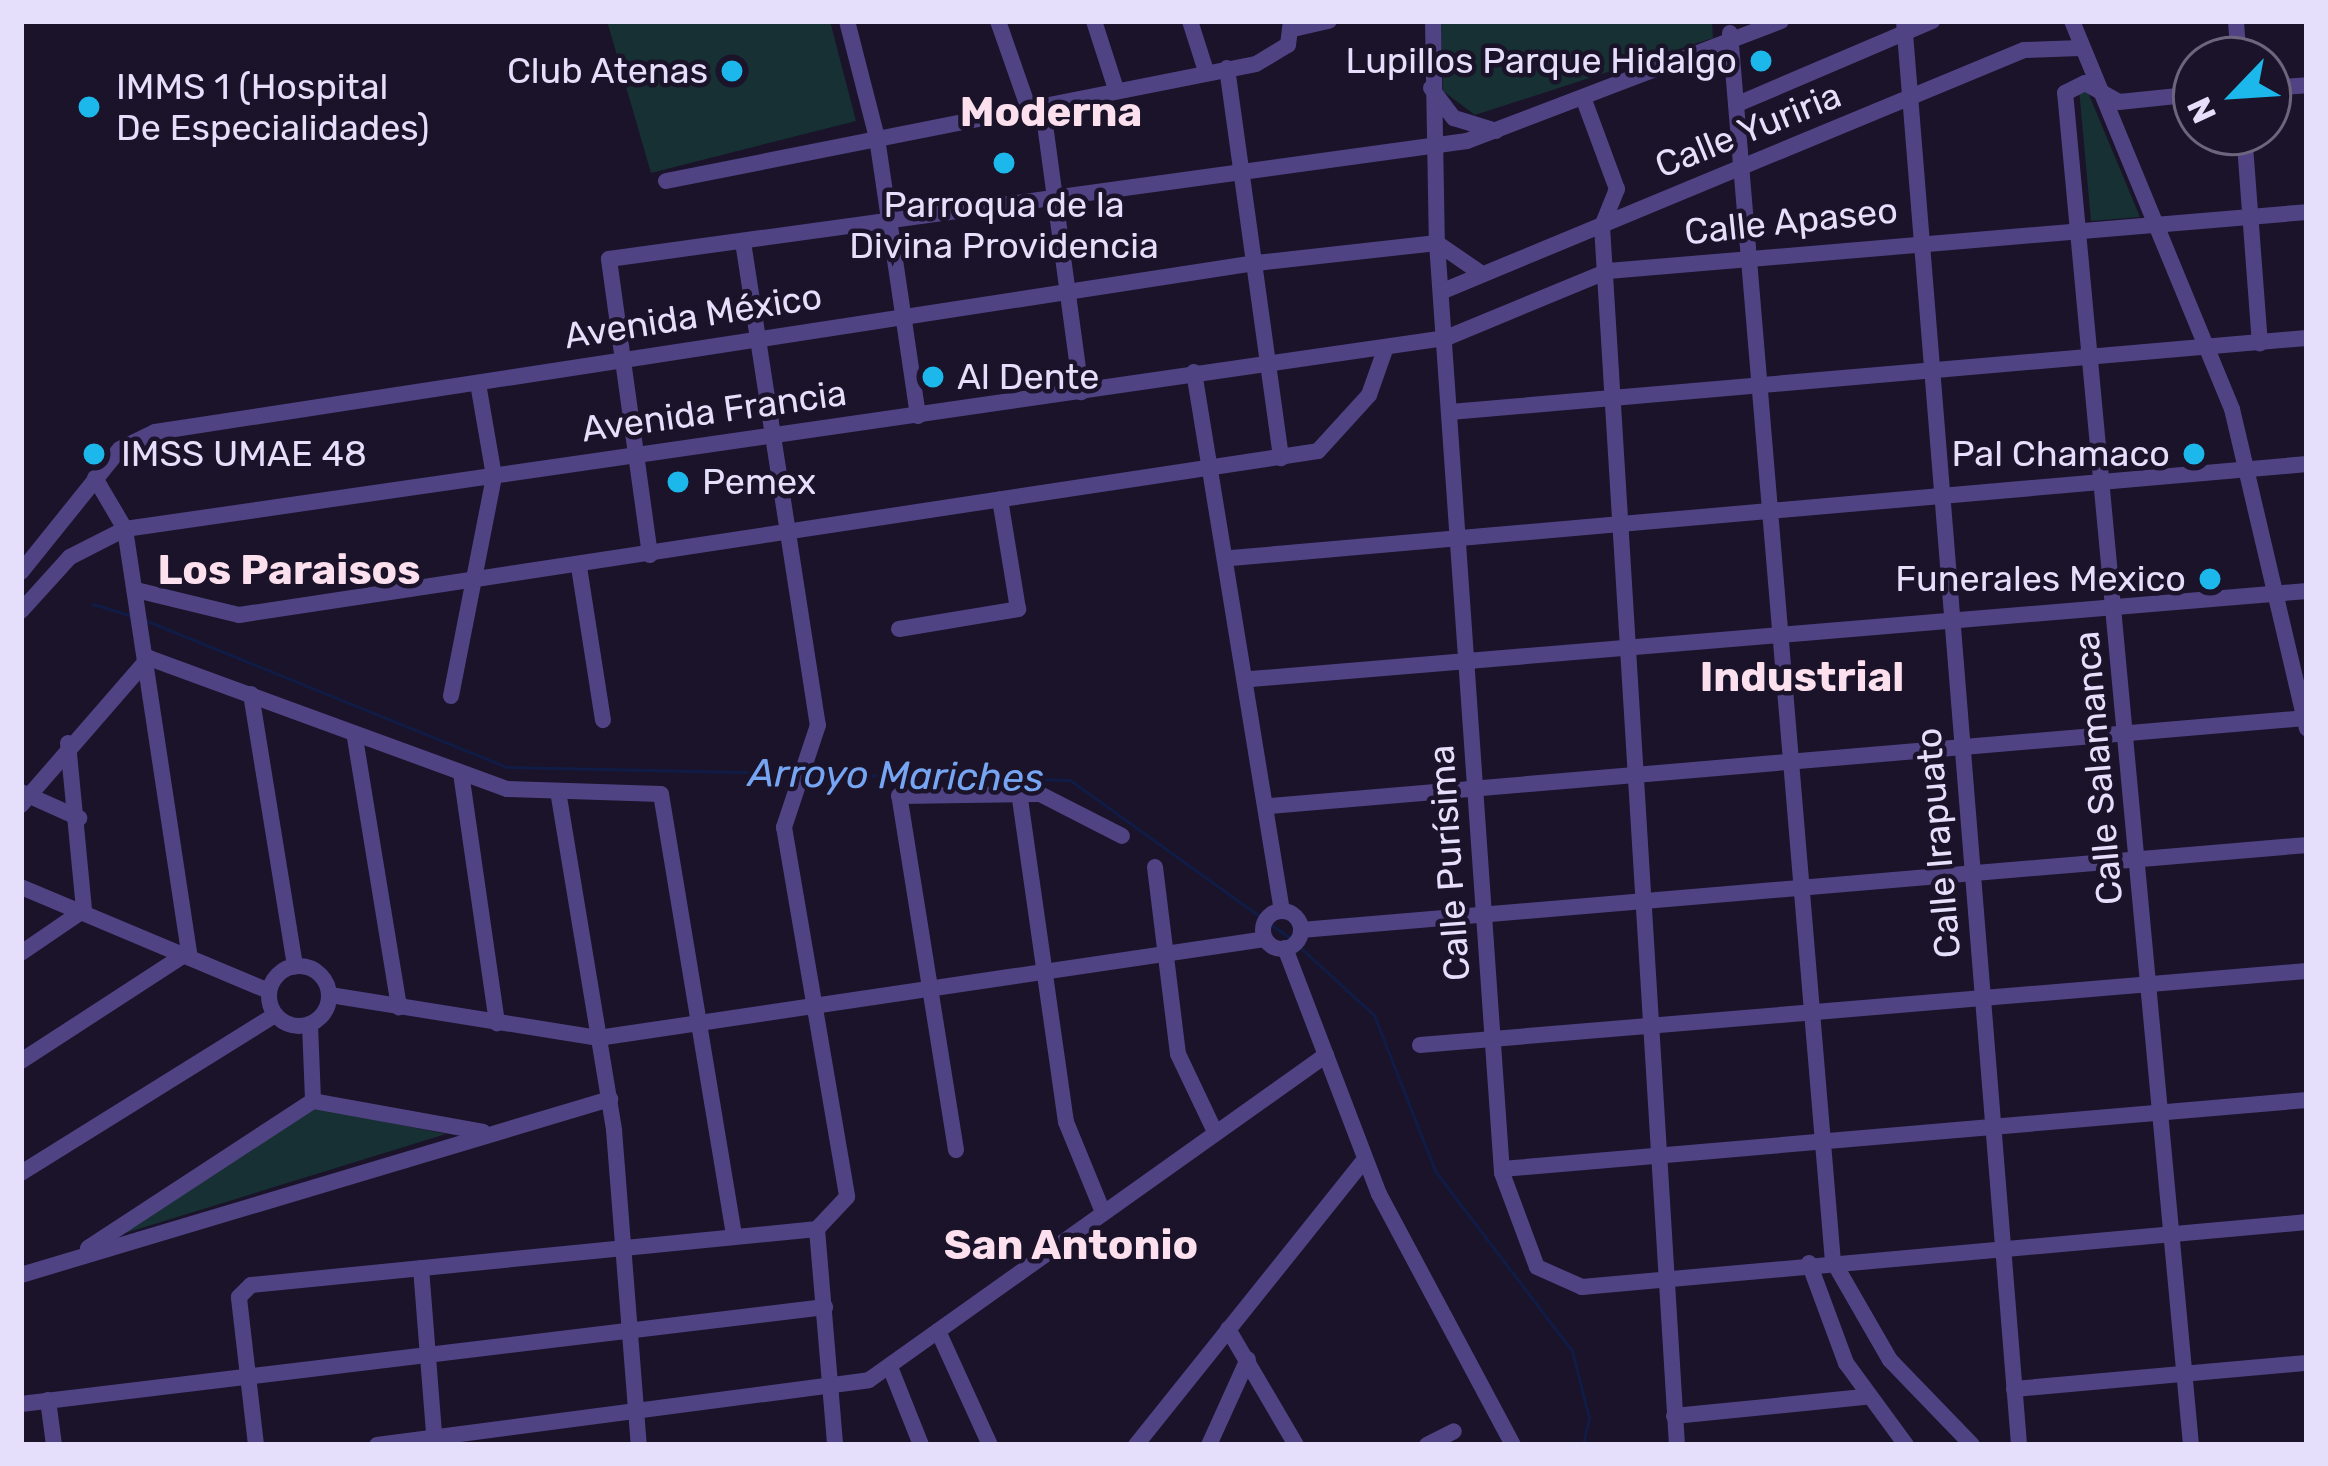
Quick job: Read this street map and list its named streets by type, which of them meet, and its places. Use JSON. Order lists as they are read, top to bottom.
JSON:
{
  "streets": {
    "street": [
      "Calle Yuriria",
      "Calle Apaseo",
      "Avenida México",
      "Avenida Francia",
      "Calle Salamanca",
      "Calle Irapuato",
      "Calle Purísima"
    ]
  },
  "crossings": [
    ["Calle Yuriria", "Calle Irapuato"],
    ["Calle Yuriria", "Calle Purísima"],
    ["Calle Apaseo", "Avenida Francia"],
    ["Calle Apaseo", "Calle Salamanca"],
    ["Calle Apaseo", "Calle Irapuato"],
    ["Calle Apaseo", "Calle Purísima"],
    ["Avenida México", "Calle Purísima"],
    ["Avenida Francia", "Calle Purísima"],
    ["Calle Salamanca", "Calle Purísima"],
    ["Calle Irapuato", "Calle Purísima"]
  ],
  "districts": [
    "Moderna",
    "Los Paraisos",
    "Industrial",
    "San Antonio"
  ],
  "water": ["Arroyo Mariches"],
  "places": [
    "Lupillos Parque Hidalgo",
    "Club Atenas",
    "IMMS 1 (Hospital De Especialidades)",
    "Parroqua de la Divina Providencia",
    "Al Dente",
    "IMSS UMAE 48",
    "Pal Chamaco",
    "Pemex",
    "Funerales Mexico"
  ],
  "north": "bottom left"
}
